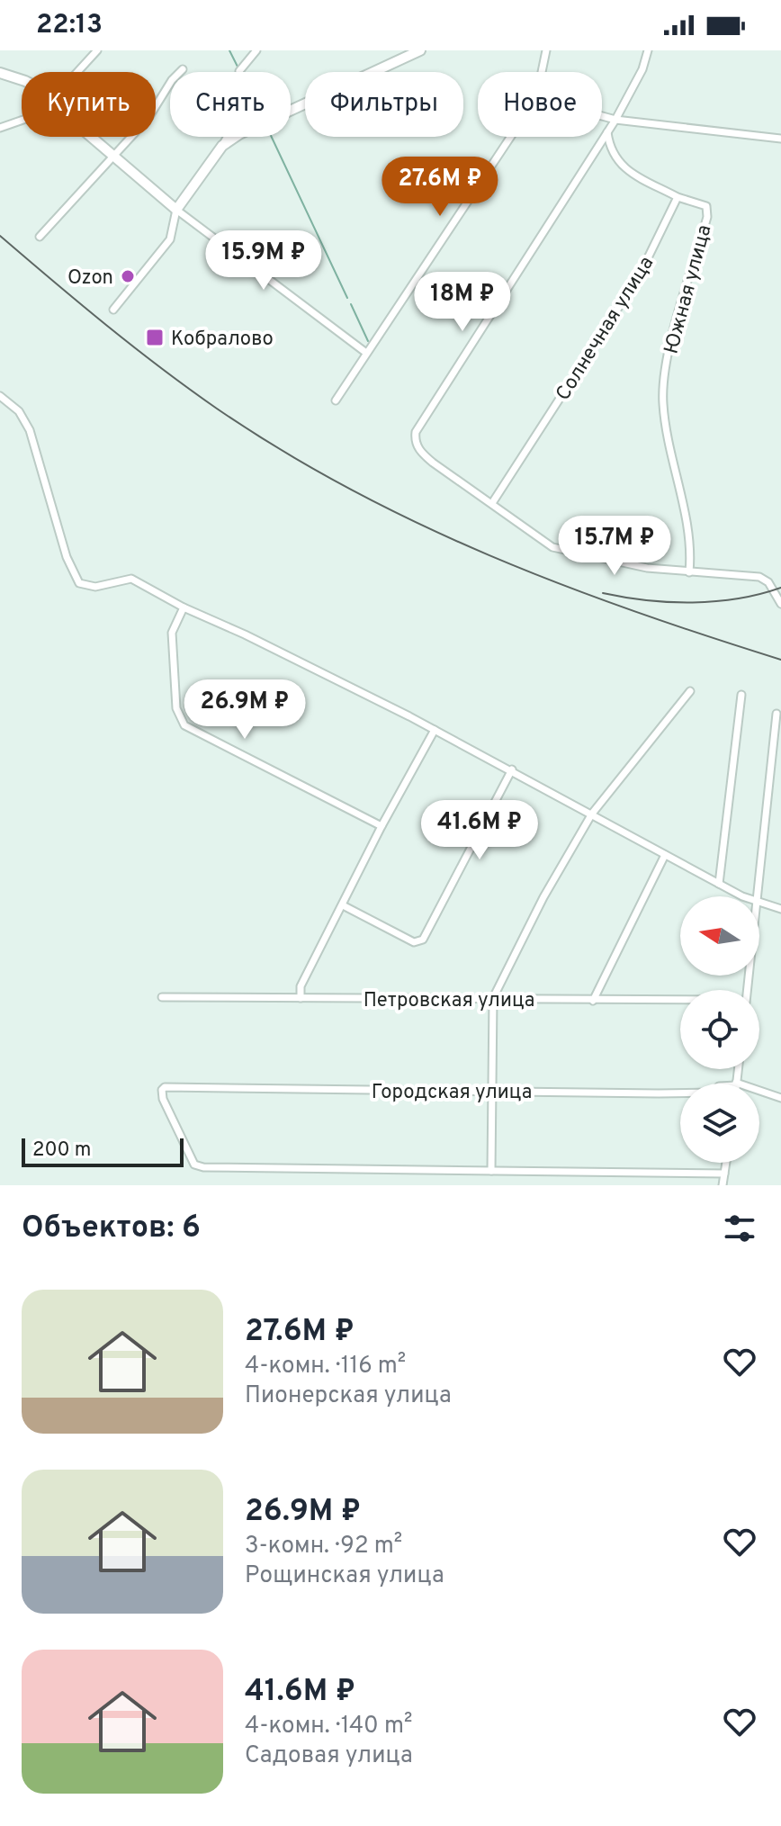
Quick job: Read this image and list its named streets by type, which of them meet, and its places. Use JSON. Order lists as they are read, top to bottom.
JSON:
{
  "streets": {
    "street": [
      "Южная улица",
      "Солнечная улица",
      "Петровская улица",
      "Городская улица"
    ]
  },
  "crossings": [
    ["Южная улица", "Солнечная улица"]
  ],
  "places": {
    "other": ["Ozon"],
    "transit": ["Кобралово"]
  },
  "scale_bar": "200 m",
  "north": "left",
  "page": {
    "status": "22:13",
    "chip": [
      "Купить",
      "Снять",
      "Фильтры",
      "Новое"
    ],
    "price": [
      "27.6M ₽",
      "15.9M ₽",
      "18M ₽",
      "15.7M ₽",
      "26.9M ₽",
      "41.6M ₽"
    ],
    "scale": "200 m",
    "heading": "Объектов: 6",
    "list": [
      {
        "name": "27.6M ₽",
        "note": "4-комн. · 116 m² · Пионерская улица"
      },
      {
        "name": "26.9M ₽",
        "note": "3-комн. · 92 m² · Рощинская улица"
      },
      {
        "name": "41.6M ₽",
        "note": "4-комн. · 140 m² · Садовая улица"
      }
    ]
  }
}
